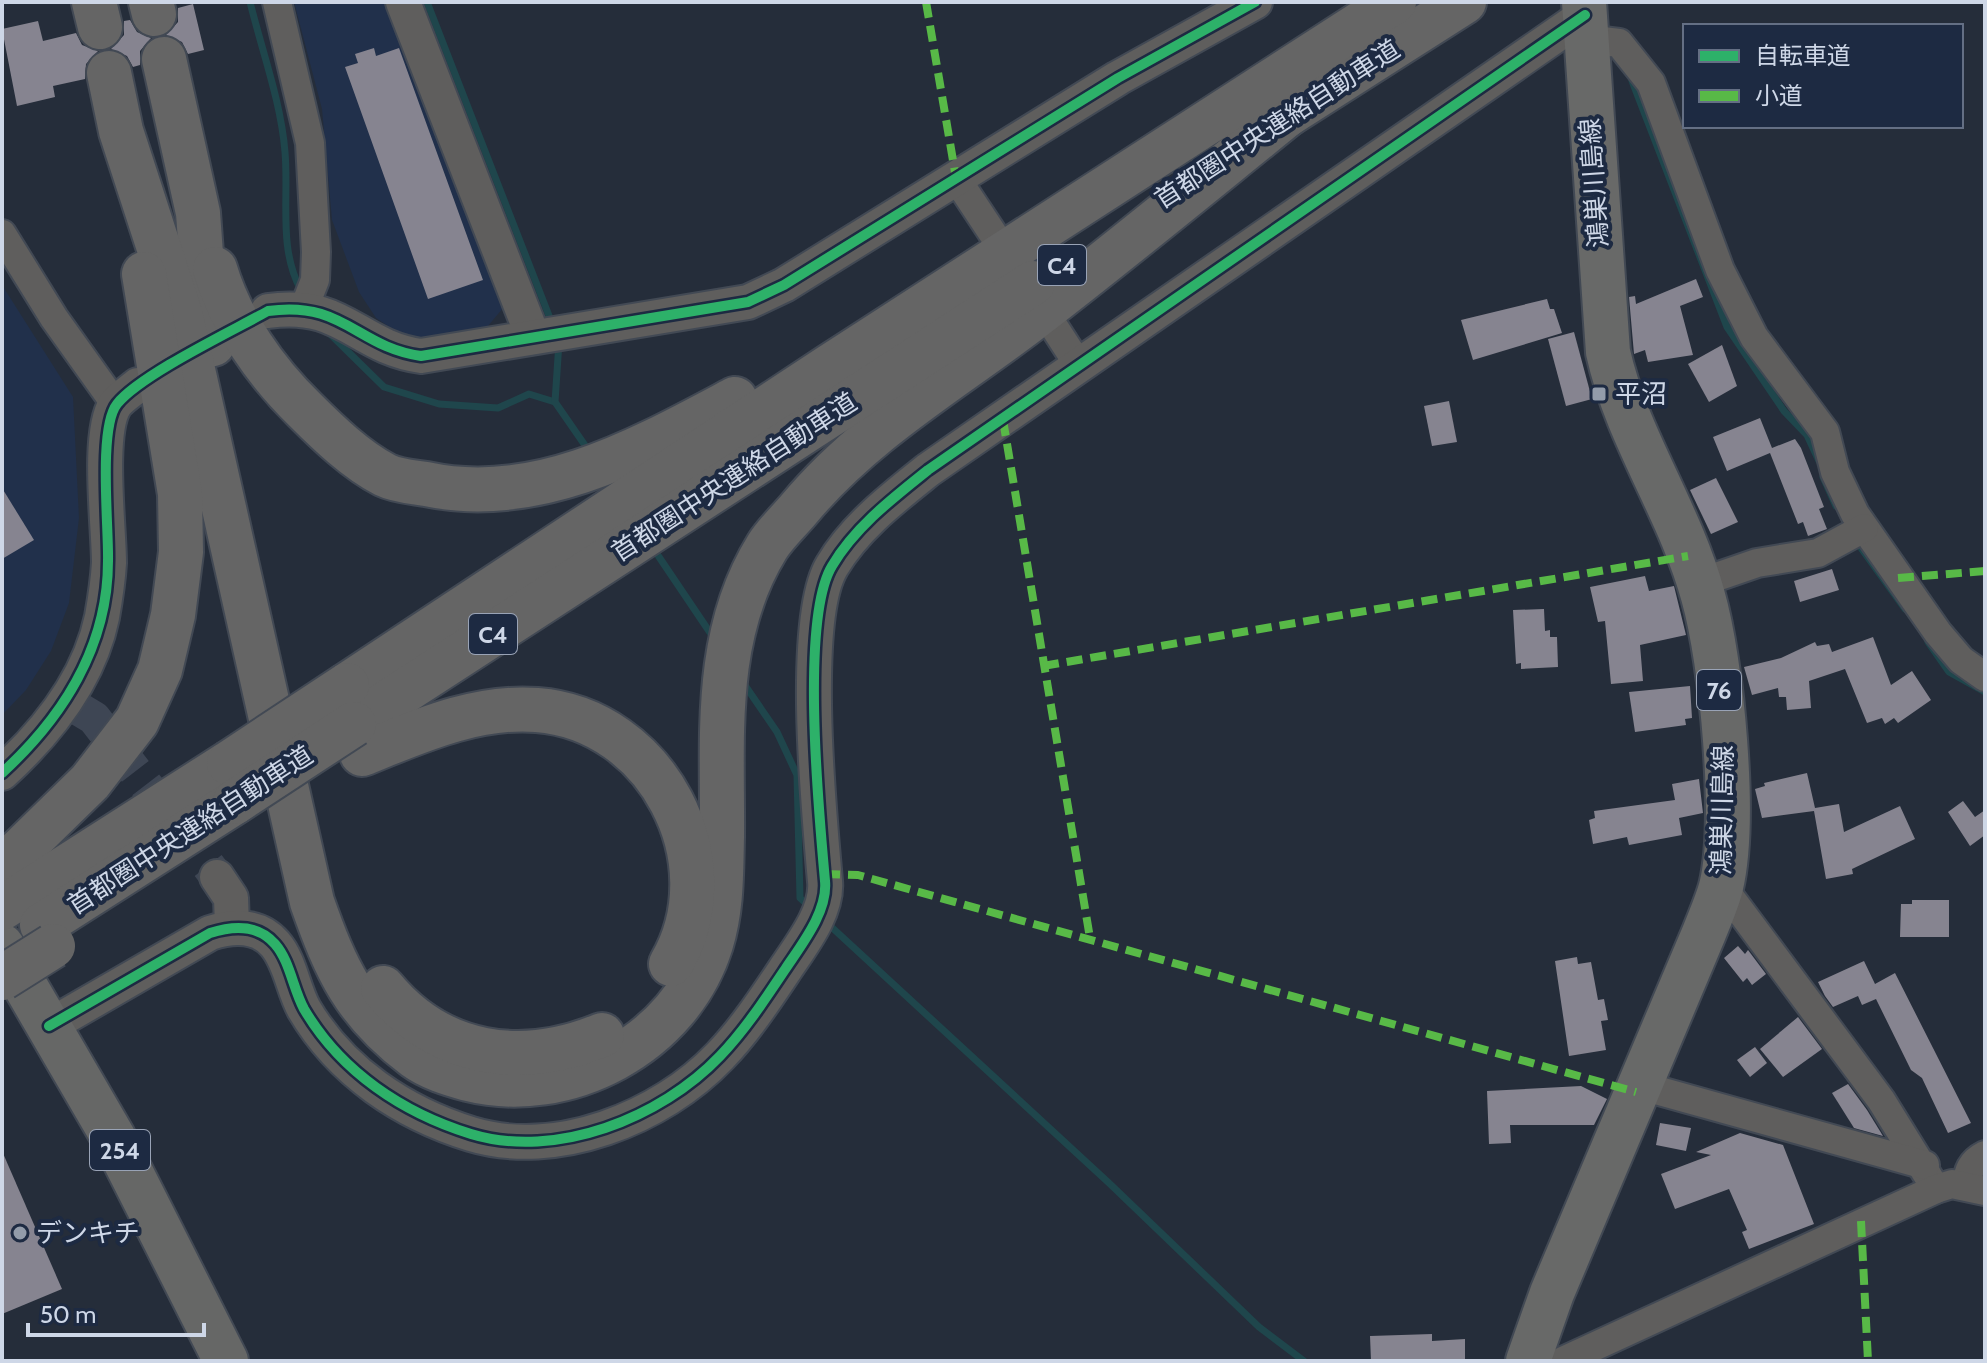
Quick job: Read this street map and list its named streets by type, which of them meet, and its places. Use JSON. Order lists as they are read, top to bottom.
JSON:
{
  "streets": {
    "highway": ["首都圏中央連絡自動車道", "C4", "254"],
    "main road": ["鴻巣川島線", "76"]
  },
  "crossings": [
    ["首都圏中央連絡自動車道", "C4"],
    ["首都圏中央連絡自動車道", "254"]
  ],
  "places": {
    "transit": ["平沼"],
    "other": ["デンキチ"]
  },
  "legend": ["自転車道", "小道"],
  "scale_bar": "50 m"
}
